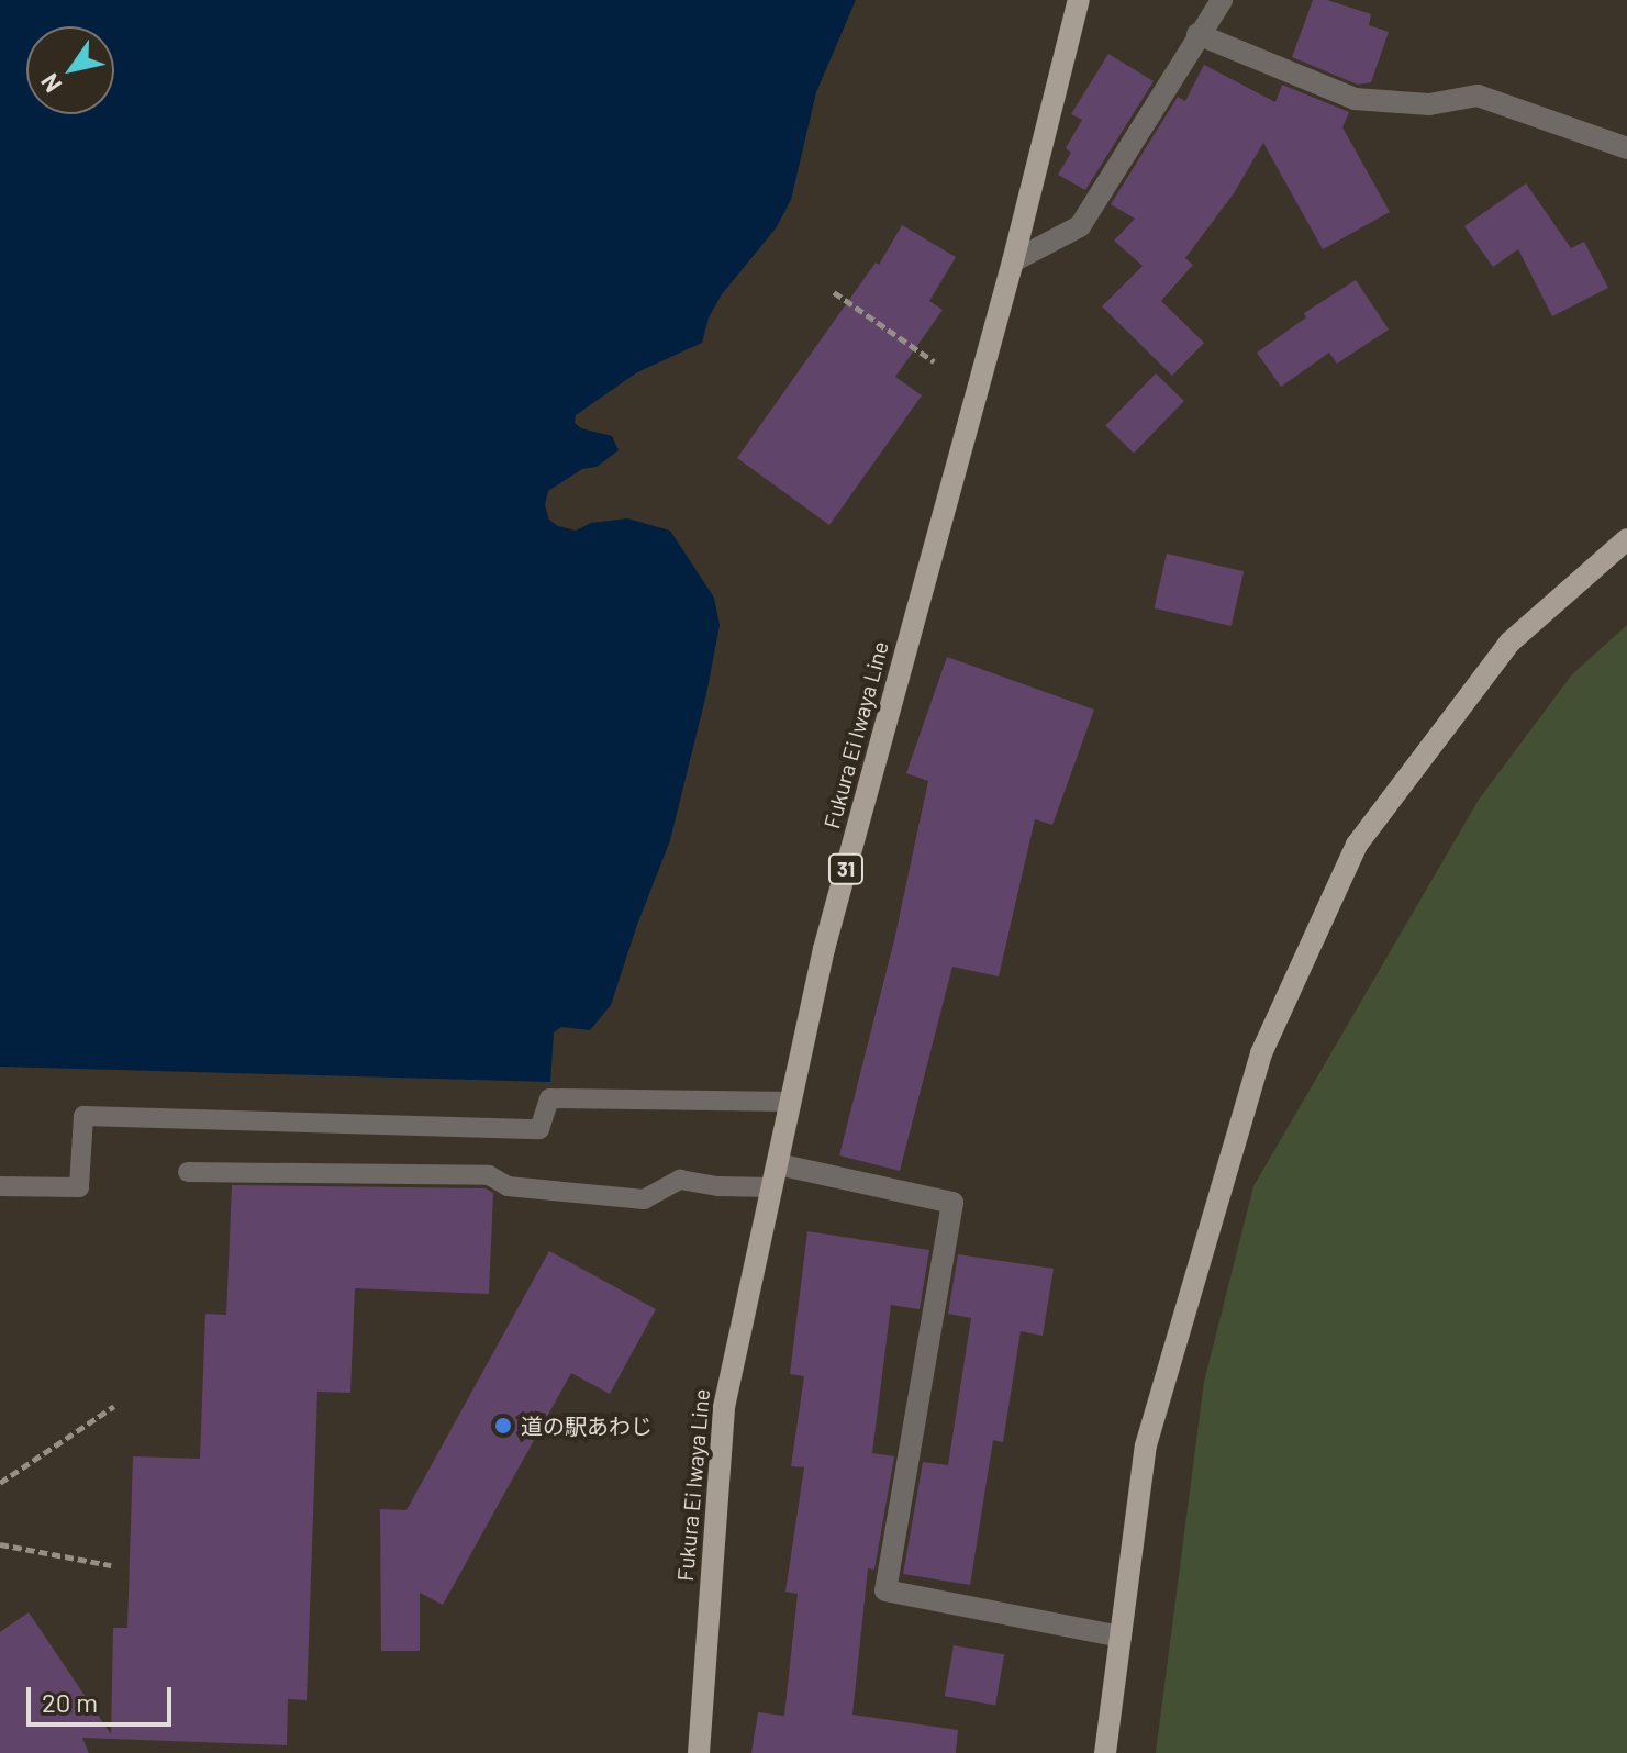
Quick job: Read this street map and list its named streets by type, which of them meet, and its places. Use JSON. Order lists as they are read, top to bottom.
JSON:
{
  "streets": {
    "main road": ["Fukura Ei Iwaya Line", "31"]
  },
  "places": ["道の駅あわじ"],
  "scale_bar": "20 m",
  "north": "bottom left"
}
